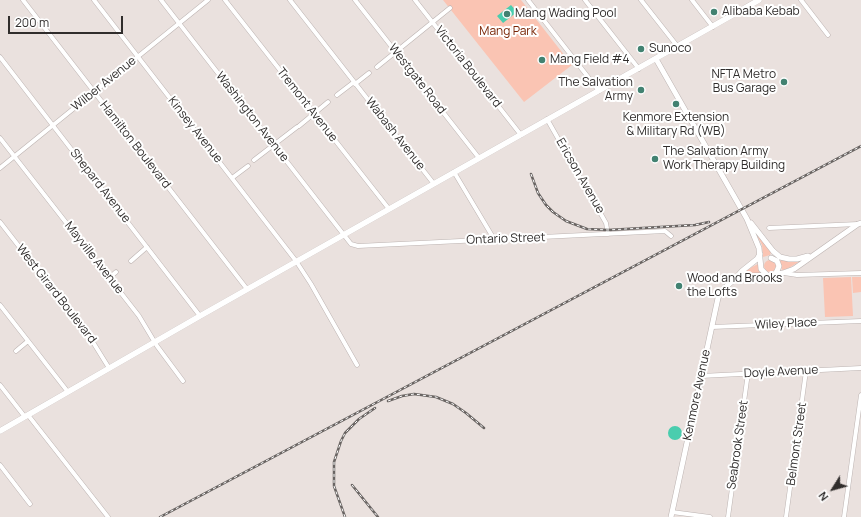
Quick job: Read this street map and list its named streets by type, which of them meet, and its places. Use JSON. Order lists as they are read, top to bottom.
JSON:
{
  "streets": {
    "street": [
      "Victoria Boulevard",
      "Westgate Road",
      "Wilber Avenue",
      "Tremont Avenue",
      "Washington Avenue",
      "Kinsey Avenue",
      "Wabash Avenue",
      "Hamilton Boulevard",
      "Ericson Avenue",
      "Shepard Avenue",
      "Ontario Street",
      "Mayville Avenue",
      "West Girard Boulevard",
      "Wiley Place",
      "Doyle Avenue",
      "Kenmore Avenue",
      "Belmont Street",
      "Seabrook Street"
    ]
  },
  "crossings": [
    ["Wilber Avenue", "Washington Avenue"],
    ["Wilber Avenue", "Kinsey Avenue"],
    ["Wilber Avenue", "Hamilton Boulevard"],
    ["Wilber Avenue", "Shepard Avenue"],
    ["Wilber Avenue", "Mayville Avenue"],
    ["Washington Avenue", "Ontario Street"],
    ["Ericson Avenue", "Ontario Street"],
    ["Wiley Place", "Kenmore Avenue"],
    ["Doyle Avenue", "Kenmore Avenue"],
    ["Doyle Avenue", "Belmont Street"],
    ["Doyle Avenue", "Seabrook Street"]
  ],
  "parks": ["Mang Park"],
  "places": [
    "Alibaba Kebab",
    "Mang Wading Pool",
    "Sunoco",
    "Mang Field #4",
    "NFTA Metro Bus Garage",
    "The Salvation Army",
    "Kenmore Extension & Military Rd (WB)",
    "The Salvation Army Work Therapy Building",
    "Wood and Brooks the Lofts"
  ],
  "scale_bar": "200 m",
  "north": "bottom left"
}
